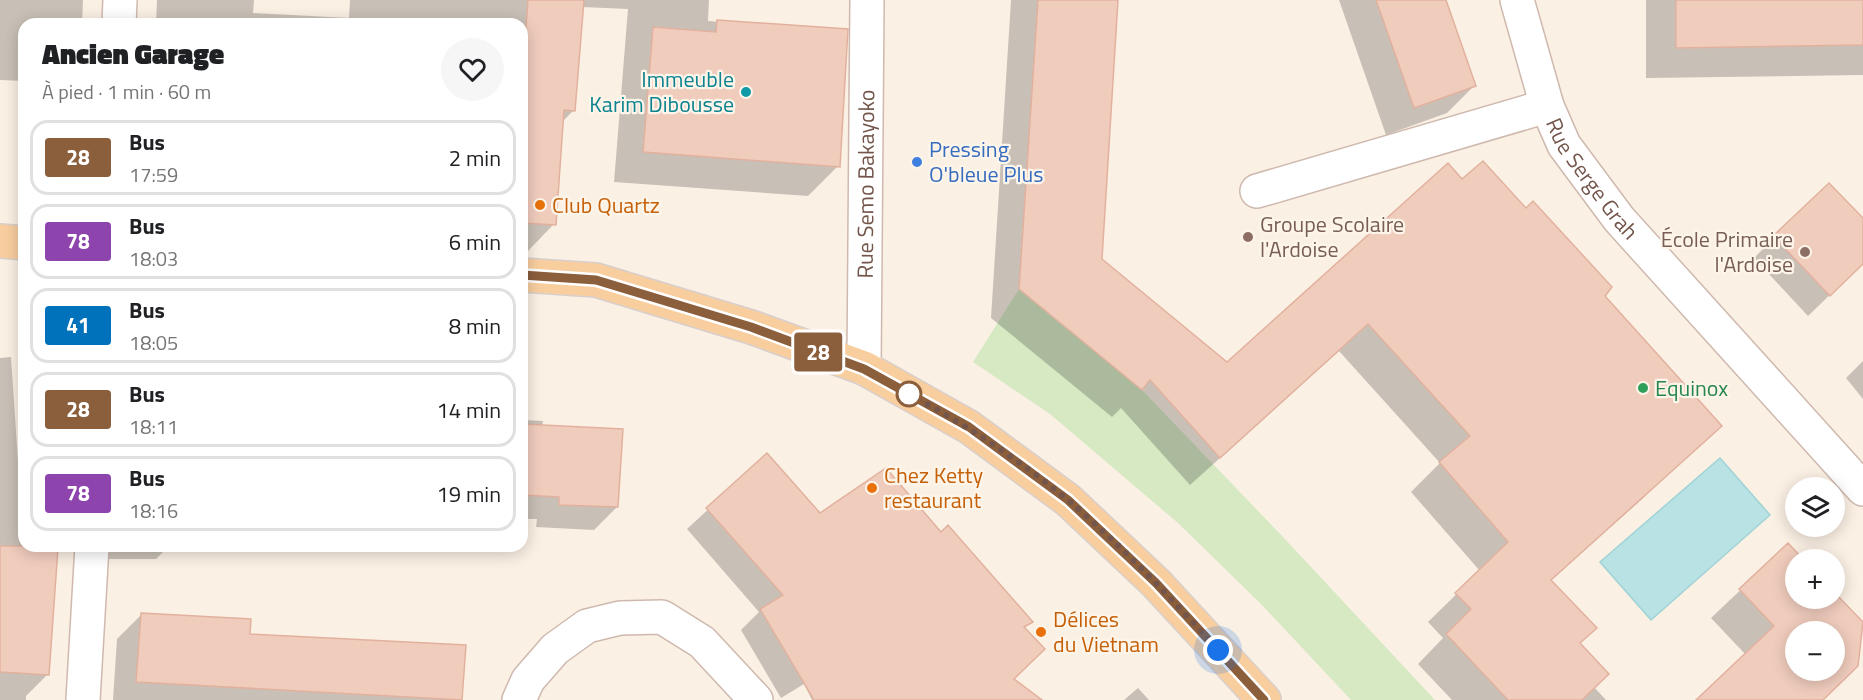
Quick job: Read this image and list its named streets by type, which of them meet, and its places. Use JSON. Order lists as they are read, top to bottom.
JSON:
{
  "streets": {
    "street": ["Rue Serge Grah", "Rue Semo Bakayoko"]
  },
  "places": [
    "Immeuble Karim Dibousse",
    "Pressing O'bleue Plus",
    "Club Quartz",
    "Groupe Scolaire l'Ardoise",
    "École Primaire l'Ardoise",
    "Equinox",
    "Chez Ketty restaurant",
    "Délices du Vietnam"
  ],
  "lines": ["bus line 28"],
  "page": {
    "on_map": "28",
    "heading": ["Ancien Garage", "À pied · 1 min · 60 m"],
    "list": [
      {
        "mark": "28",
        "name": "Bus",
        "note": "17:59",
        "value": "2 min"
      },
      {
        "mark": "78",
        "name": "Bus",
        "note": "18:03",
        "value": "6 min"
      },
      {
        "mark": "41",
        "name": "Bus",
        "note": "18:05",
        "value": "8 min"
      },
      {
        "mark": "28",
        "name": "Bus",
        "note": "18:11",
        "value": "14 min"
      },
      {
        "mark": "78",
        "name": "Bus",
        "note": "18:16",
        "value": "19 min"
      }
    ],
    "map_buttons": ["+", "−"]
  }
}
